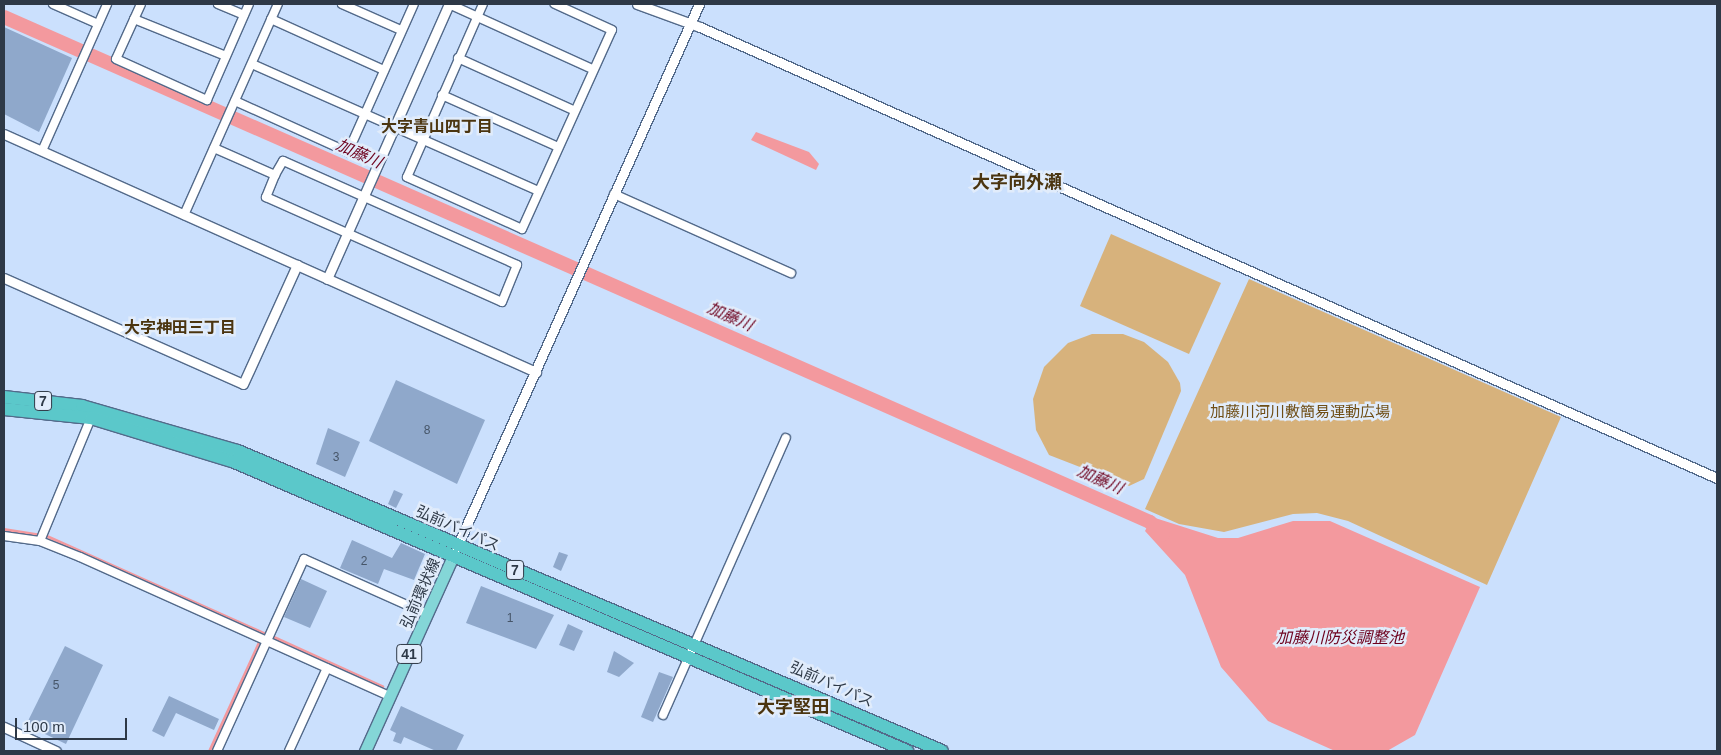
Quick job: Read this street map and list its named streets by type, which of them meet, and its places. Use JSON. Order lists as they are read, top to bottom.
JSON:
{
  "streets": {
    "highway": ["7", "弘前バイパス"],
    "main road": ["弘前環状線", "41"]
  },
  "crossings": [
    ["弘前バイパス", "弘前環状線"]
  ],
  "districts": [
    "大字青山四丁目",
    "大字向外瀬",
    "大字神田三丁目",
    "大字堅田"
  ],
  "water": ["加藤川", "加藤川防災調整池"],
  "parks": ["加藤川河川敷簡易運動広場"],
  "house_numbers": [
    "8",
    "3",
    "2",
    "1",
    "5"
  ],
  "scale_bar": "100 m"
}
